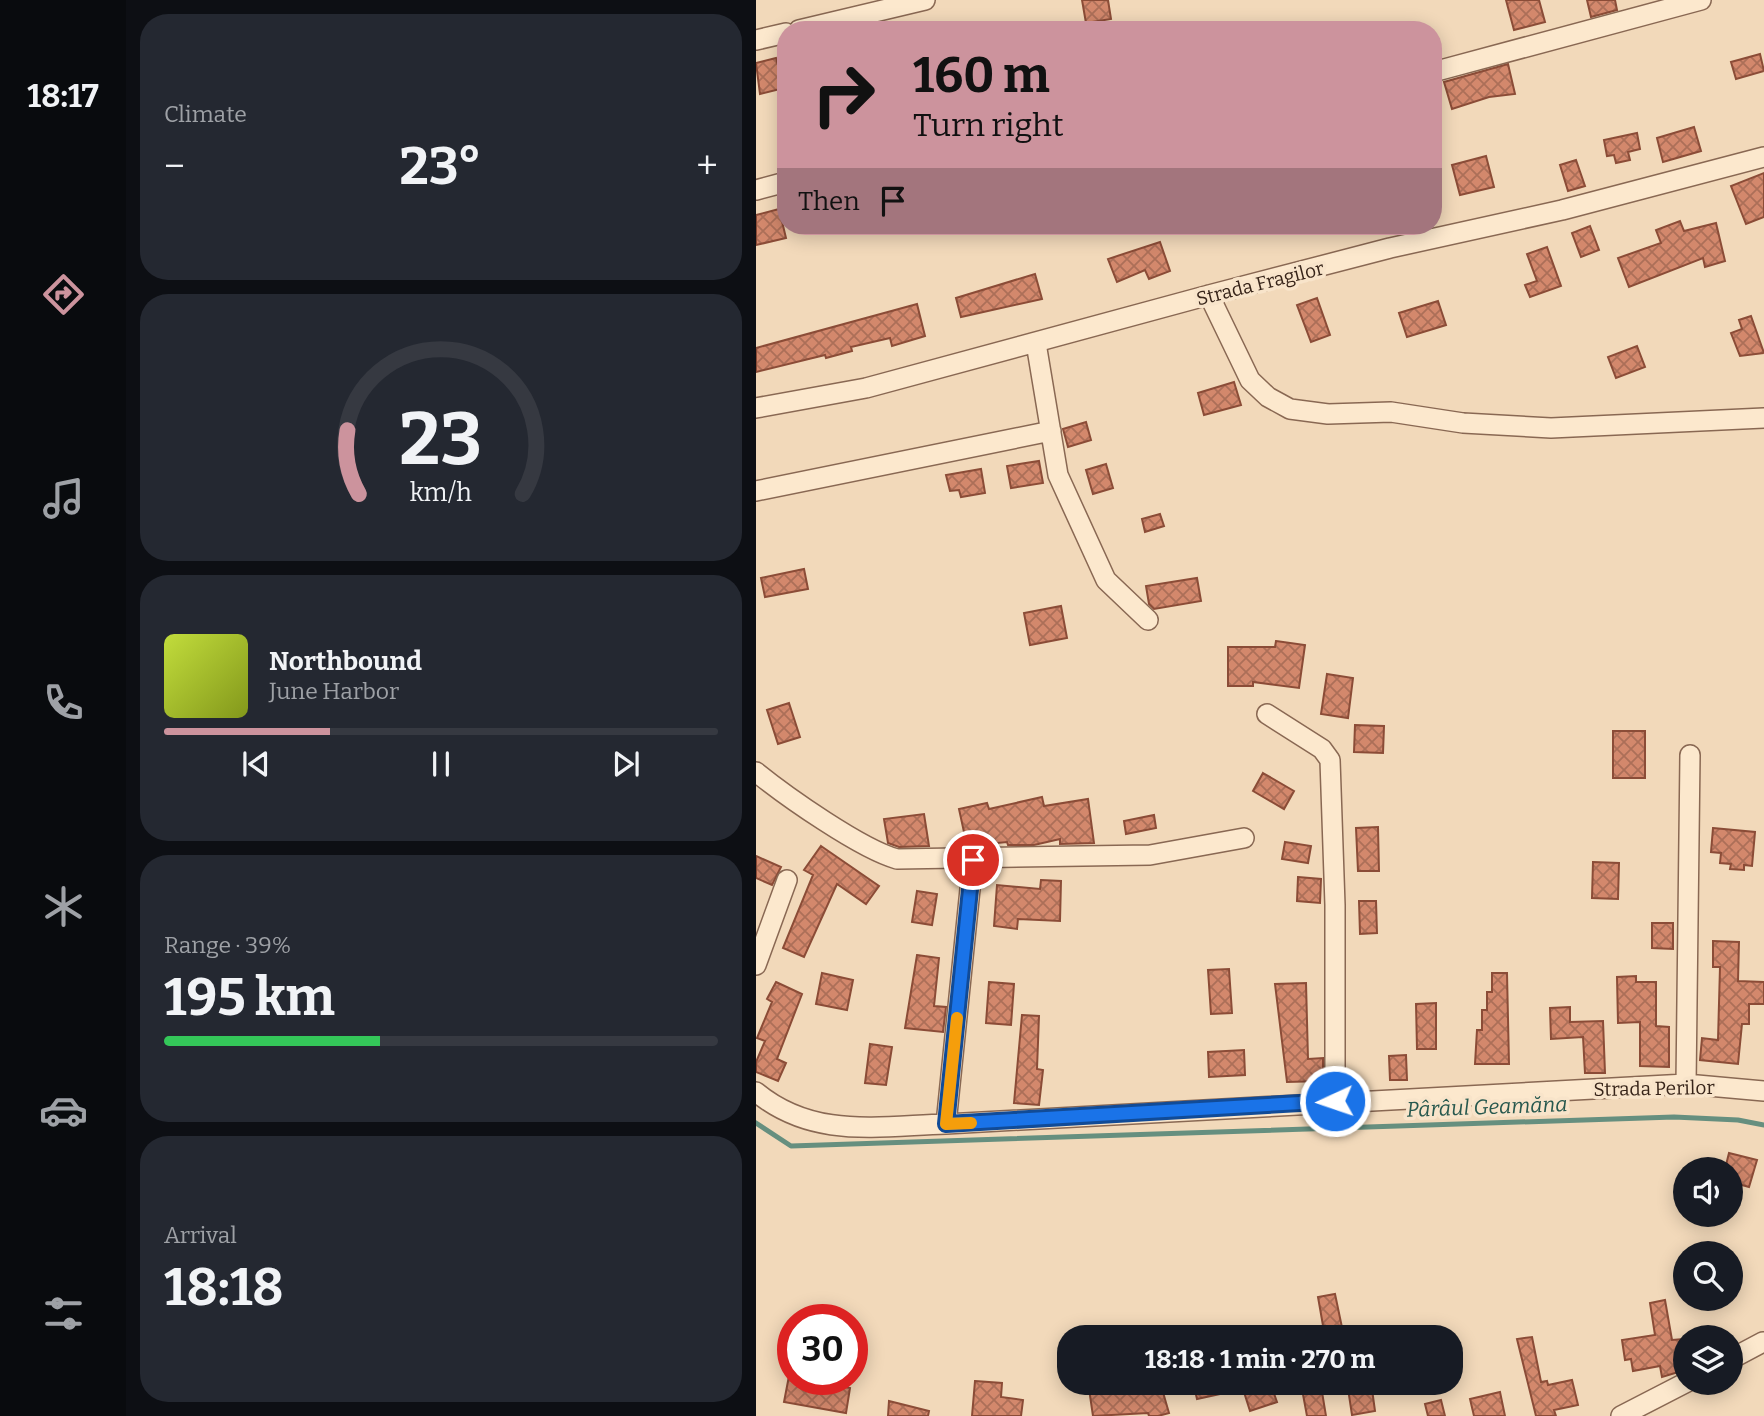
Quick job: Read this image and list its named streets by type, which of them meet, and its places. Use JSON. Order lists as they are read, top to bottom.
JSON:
{
  "streets": {
    "street": ["Strada Fragilor", "Strada Perilor"]
  },
  "water": ["Pârâul Geamăna"],
  "page": {
    "tabs": "18:17",
    "tile": [
      "Climate",
      ["Range · 39%", "195 km"],
      ["Arrival", "18:18"]
    ],
    "turn": ["160 m", "Turn right"],
    "heat": ["−", "23°", "+"],
    "then": "Then",
    "song": ["Northbound", "June Harbor"],
    "limit": "30",
    "trip": "18:18 · 1 min · 270 m",
    "gauge": ["23", "km/h"]
  }
}
